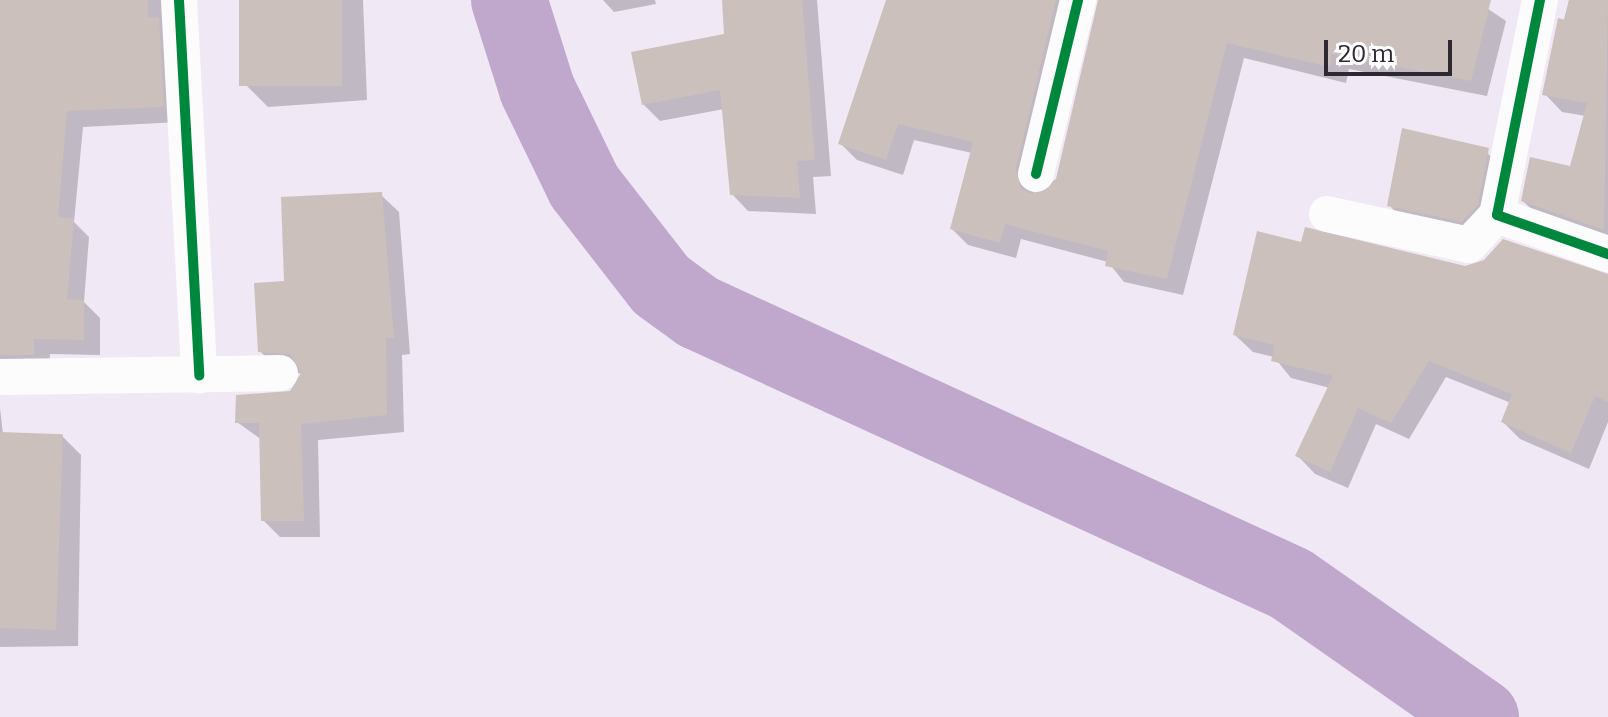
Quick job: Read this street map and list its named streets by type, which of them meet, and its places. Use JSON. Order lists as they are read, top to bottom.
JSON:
{
  "scale_bar": "20 m"
}
